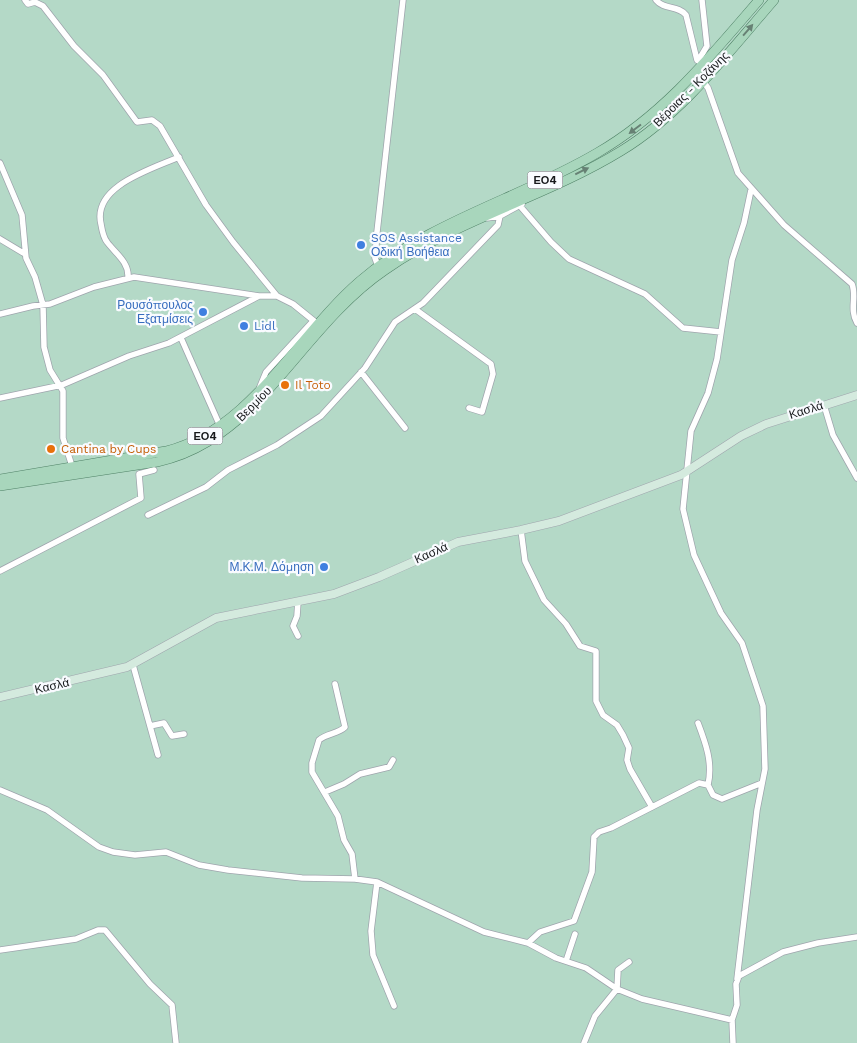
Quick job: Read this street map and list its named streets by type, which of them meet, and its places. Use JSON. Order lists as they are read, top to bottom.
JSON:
{
  "streets": {
    "main road": ["Βέροιας - Κοζάνης", "ΕΟ4", "Βερμίου"],
    "street": ["Κασλά"]
  },
  "crossings": [
    ["Βέροιας - Κοζάνης", "Βερμίου"]
  ],
  "places": [
    "SOS Assistance Οδική Βοήθεια",
    "Ρουσόπουλος Εξατμίσεις",
    "Lidl",
    "Il Toto",
    "Cantina by Cups",
    "Μ.Κ.Μ. Δόμηση"
  ]
}
